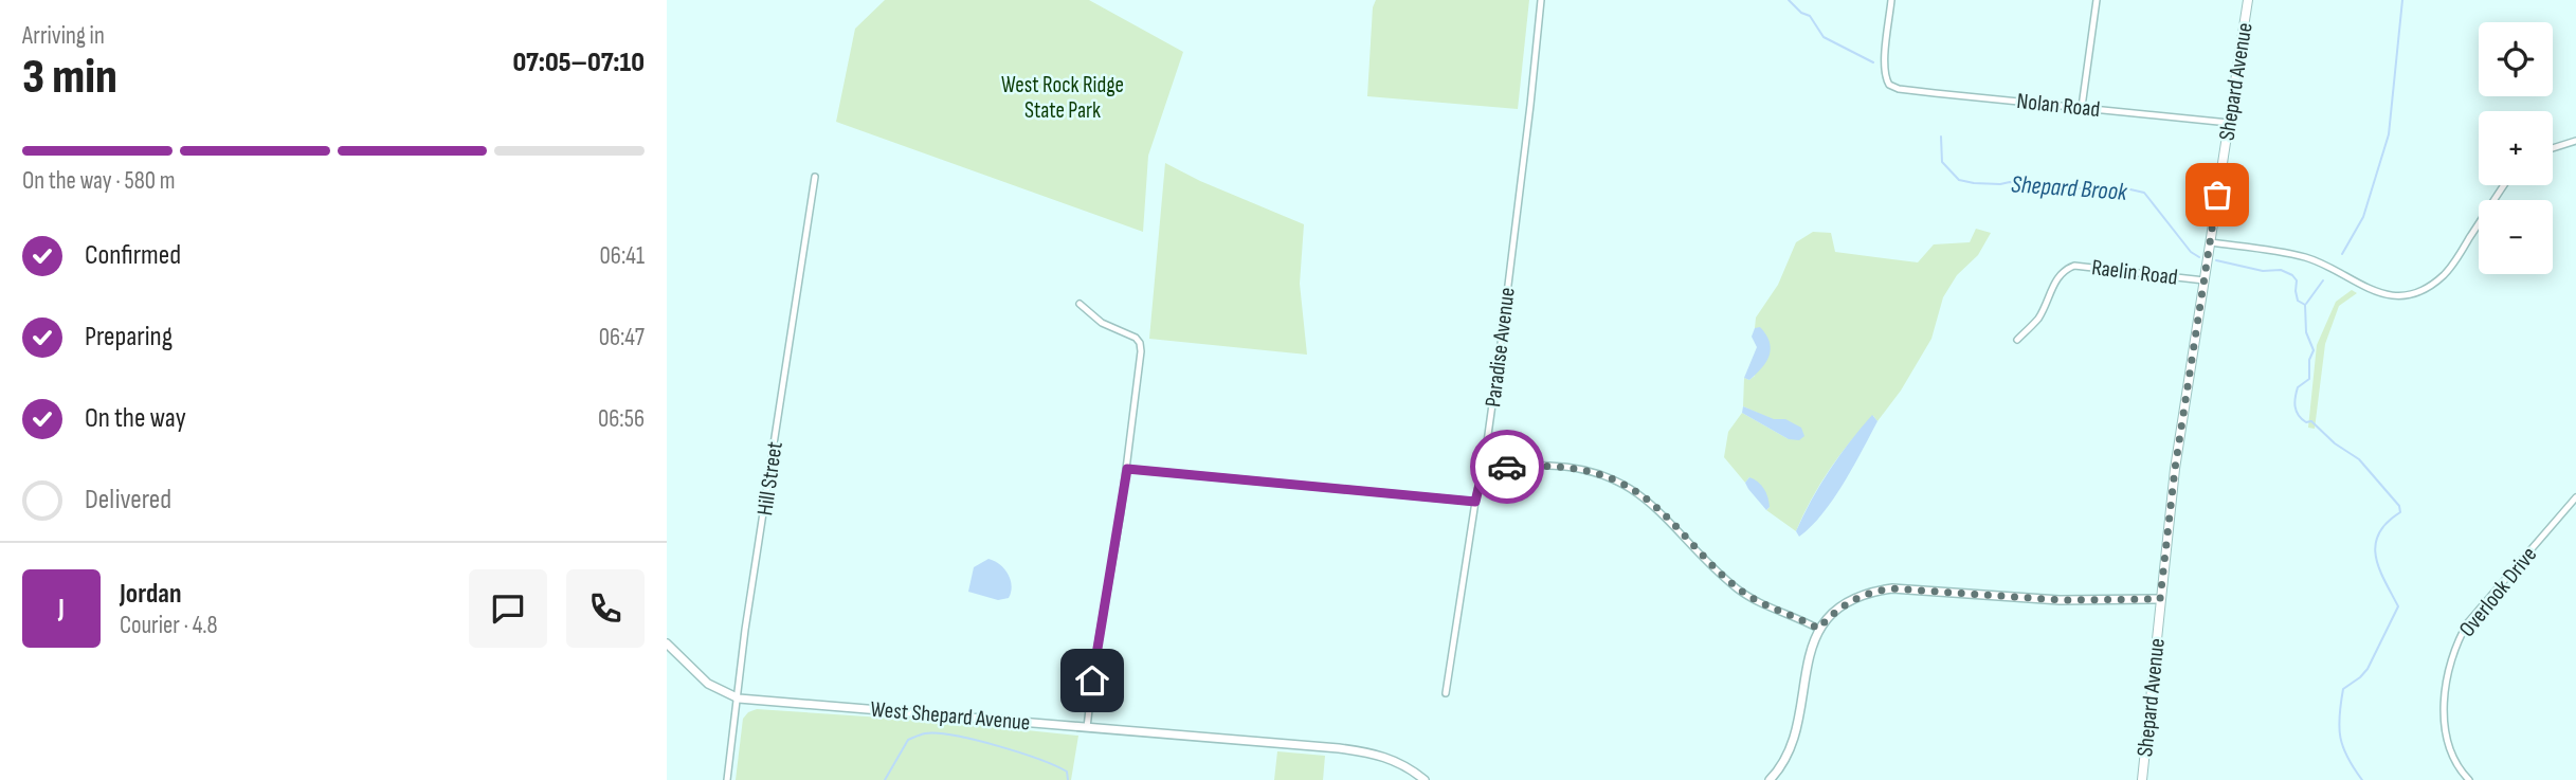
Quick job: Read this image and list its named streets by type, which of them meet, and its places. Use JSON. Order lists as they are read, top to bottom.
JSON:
{
  "streets": {
    "main road": ["Shepard Avenue"],
    "street": [
      "Nolan Road",
      "Raelin Road",
      "Paradise Avenue",
      "Hill Street",
      "Overlook Drive",
      "West Shepard Avenue"
    ]
  },
  "crossings": [
    ["Shepard Avenue", "Nolan Road"],
    ["Shepard Avenue", "Raelin Road"],
    ["Hill Street", "West Shepard Avenue"]
  ],
  "water": ["Shepard Brook"],
  "parks": ["West Rock Ridge State Park"],
  "page": {
    "heading": ["3 min", "Arriving in", "07:05–07:10"],
    "panel": ["Jordan", "Courier · 4.8"],
    "map_buttons": ["+", "−"],
    "bar": "On the way · 580 m",
    "list": [
      ["Confirmed", "06:41"],
      ["Preparing", "06:47"],
      ["On the way", "06:56"],
      "Delivered"
    ],
    "round": "J"
  }
}
